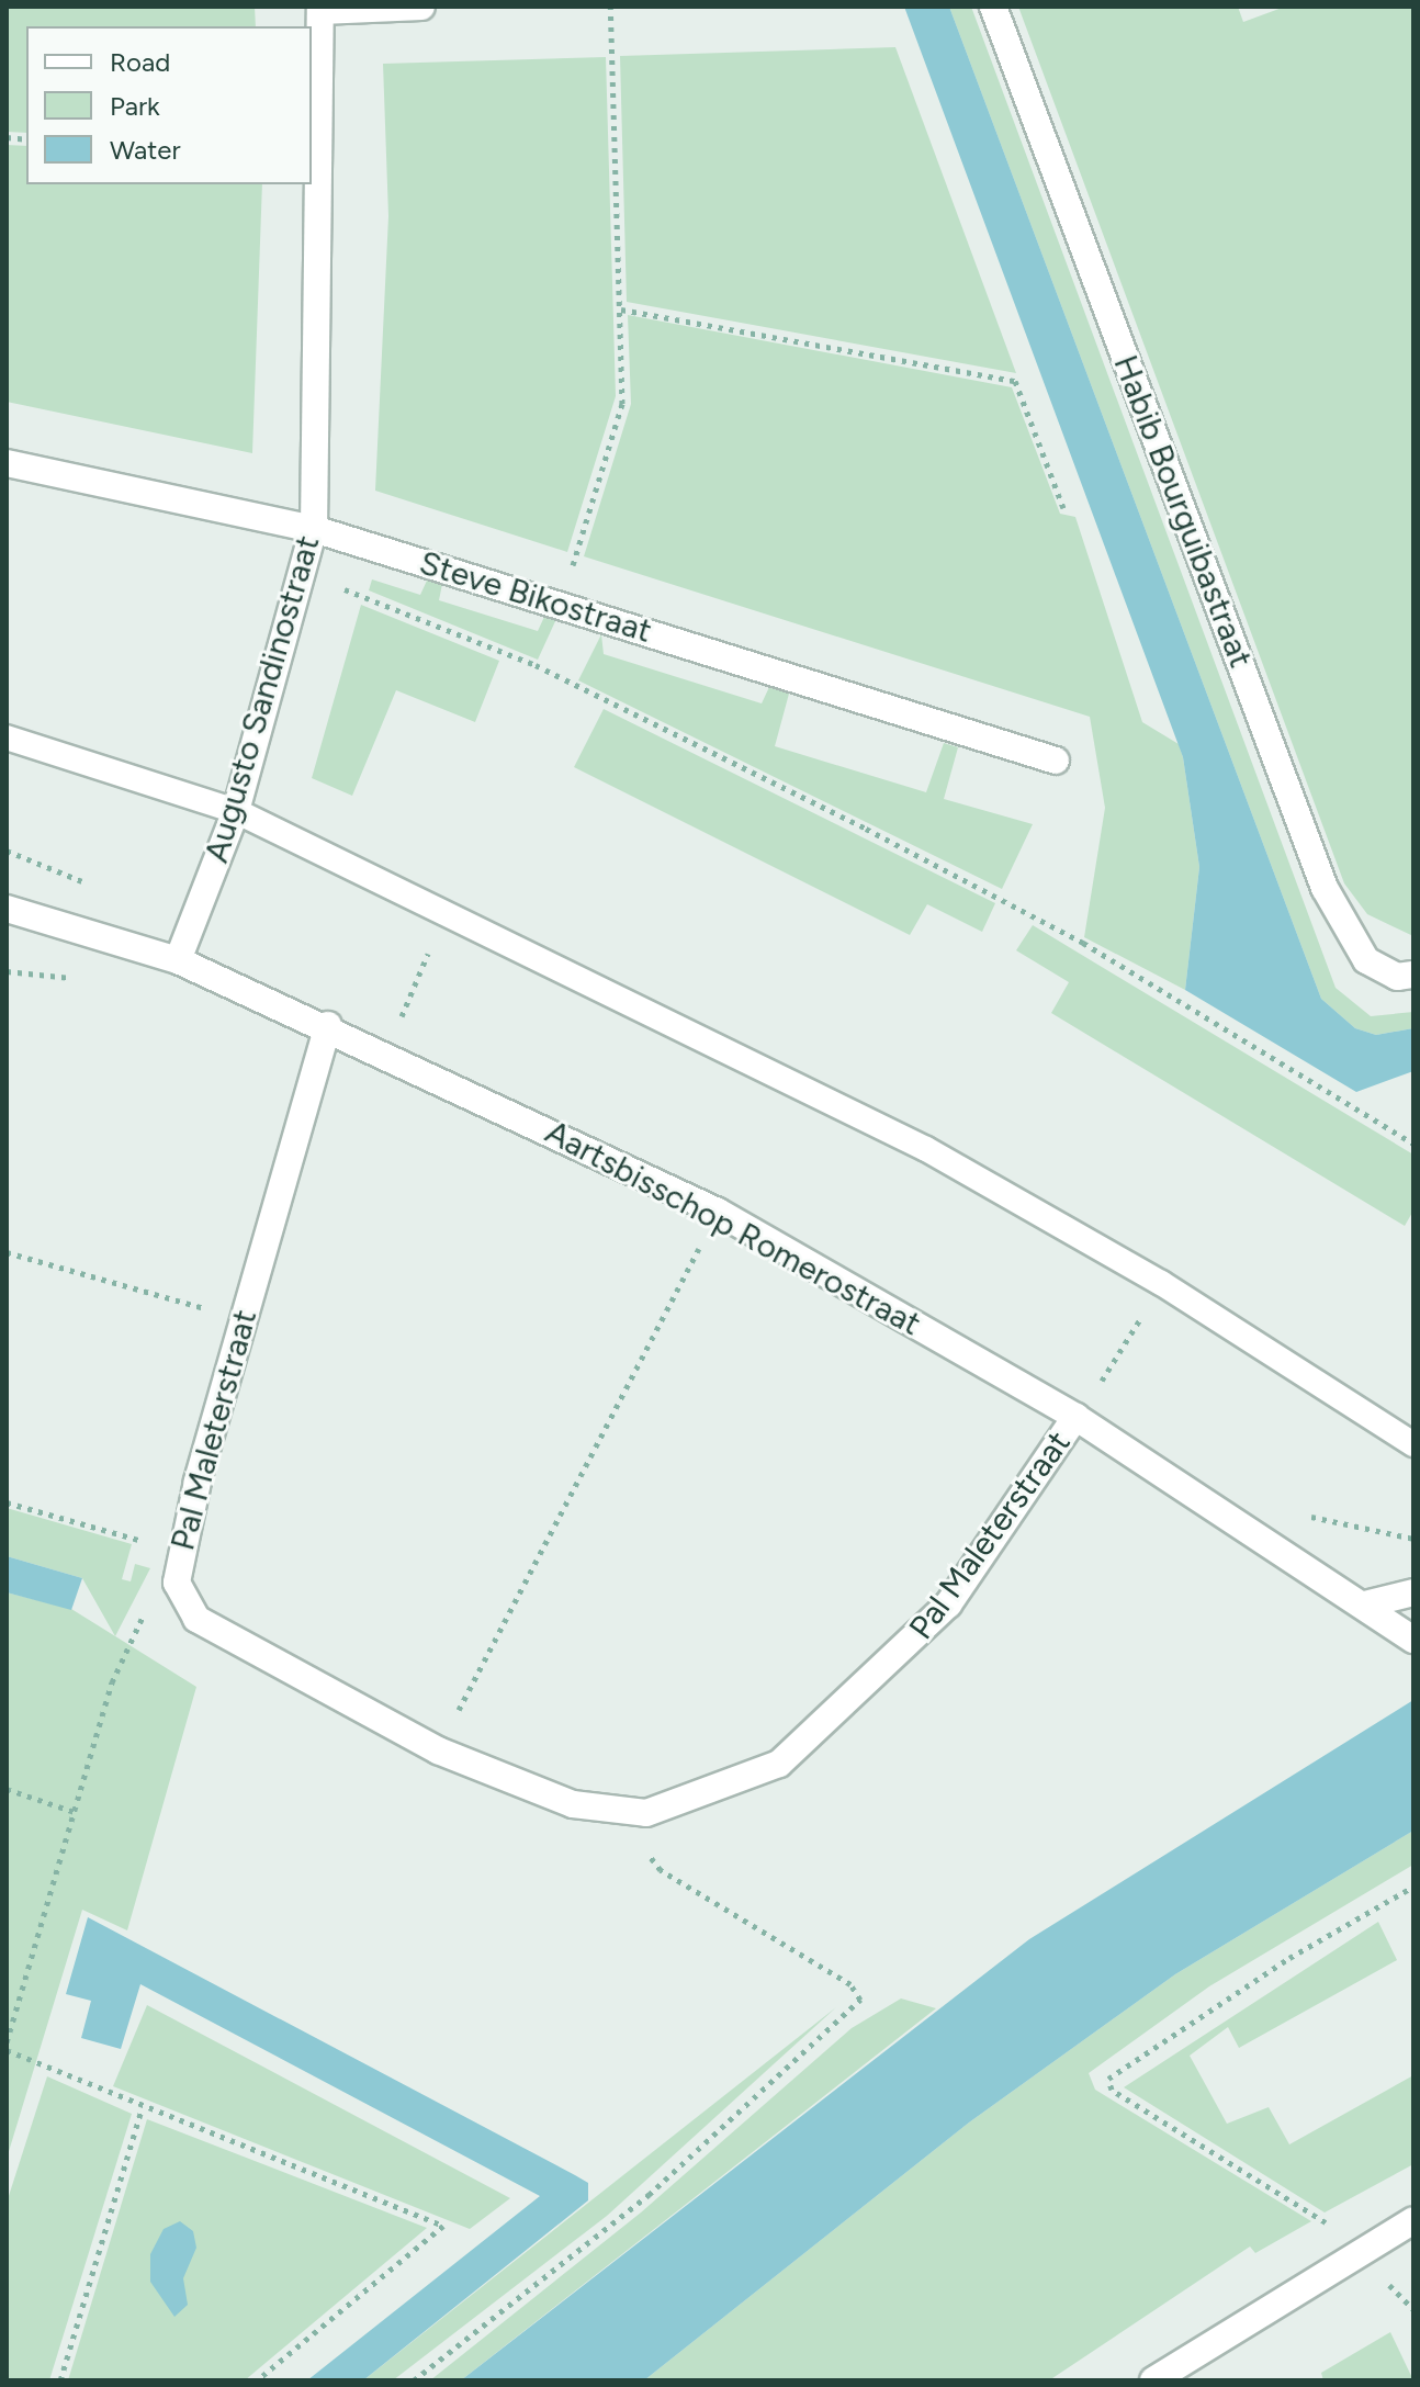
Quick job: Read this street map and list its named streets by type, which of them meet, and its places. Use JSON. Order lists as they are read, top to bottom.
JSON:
{
  "streets": {
    "street": [
      "Habib Bourguibastraat",
      "Steve Bikostraat",
      "Augusto Sandinostraat",
      "Aartsbisschop Romerostraat",
      "Pal Maleterstraat"
    ]
  },
  "crossings": [
    ["Steve Bikostraat", "Augusto Sandinostraat"],
    ["Augusto Sandinostraat", "Aartsbisschop Romerostraat"],
    ["Aartsbisschop Romerostraat", "Pal Maleterstraat"]
  ],
  "legend": ["Road", "Park", "Water"]
}
